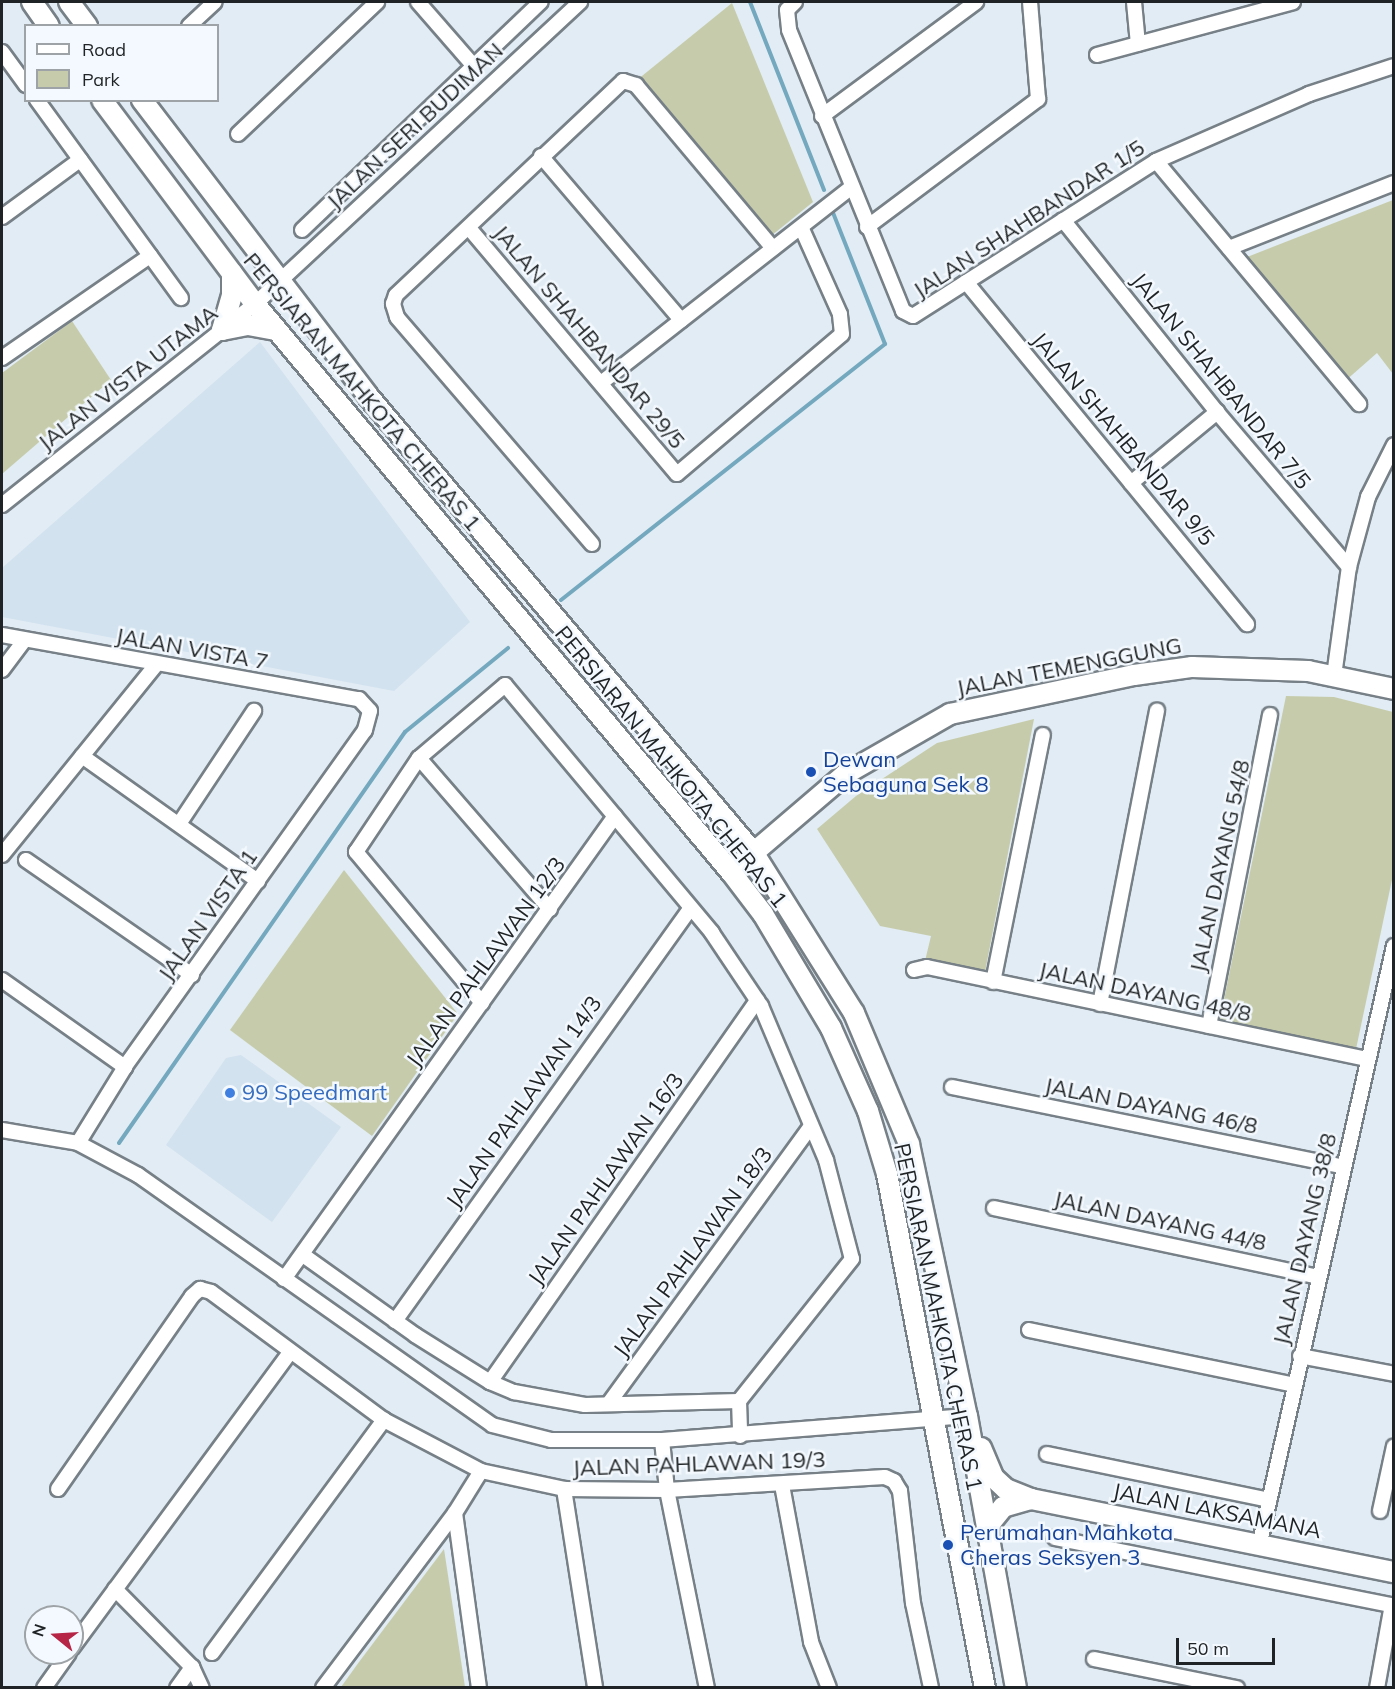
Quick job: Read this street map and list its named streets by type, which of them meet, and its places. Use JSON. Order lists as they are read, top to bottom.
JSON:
{
  "streets": {
    "main road": ["PERSIARAN MAHKOTA CHERAS 1", "JALAN TEMENGGUNG", "JALAN LAKSAMANA"],
    "street": [
      "JALAN SERI BUDIMAN",
      "JALAN SHAHBANDAR 1/5",
      "JALAN SHAHBANDAR 29/5",
      "JALAN VISTA UTAMA",
      "JALAN SHAHBANDAR 7/5",
      "JALAN SHAHBANDAR 9/5",
      "JALAN VISTA 7",
      "JALAN DAYANG 54/8",
      "JALAN VISTA 1",
      "JALAN PAHLAWAN 12/3",
      "JALAN DAYANG 48/8",
      "JALAN PAHLAWAN 14/3",
      "JALAN DAYANG 46/8",
      "JALAN PAHLAWAN 16/3",
      "JALAN DAYANG 44/8",
      "JALAN DAYANG 38/8",
      "JALAN PAHLAWAN 18/3",
      "JALAN PAHLAWAN 19/3"
    ]
  },
  "crossings": [
    ["JALAN SERI BUDIMAN", "JALAN VISTA UTAMA"],
    ["JALAN SERI BUDIMAN", "PERSIARAN MAHKOTA CHERAS 1"],
    ["JALAN SHAHBANDAR 1/5", "JALAN SHAHBANDAR 7/5"],
    ["JALAN SHAHBANDAR 1/5", "JALAN SHAHBANDAR 9/5"],
    ["JALAN VISTA UTAMA", "PERSIARAN MAHKOTA CHERAS 1"],
    ["PERSIARAN MAHKOTA CHERAS 1", "JALAN TEMENGGUNG"],
    ["PERSIARAN MAHKOTA CHERAS 1", "JALAN LAKSAMANA"],
    ["JALAN VISTA 7", "JALAN VISTA 1"],
    ["JALAN DAYANG 54/8", "JALAN DAYANG 48/8"],
    ["JALAN DAYANG 48/8", "JALAN DAYANG 38/8"],
    ["JALAN DAYANG 46/8", "JALAN DAYANG 38/8"],
    ["JALAN DAYANG 44/8", "JALAN DAYANG 38/8"],
    ["JALAN DAYANG 38/8", "JALAN LAKSAMANA"]
  ],
  "places": ["Dewan Sebaguna Sek 8", "99 Speedmart", "Perumahan Mahkota Cheras Seksyen 3"],
  "legend": ["Road", "Park"],
  "scale_bar": "50 m",
  "north": "left"
}
